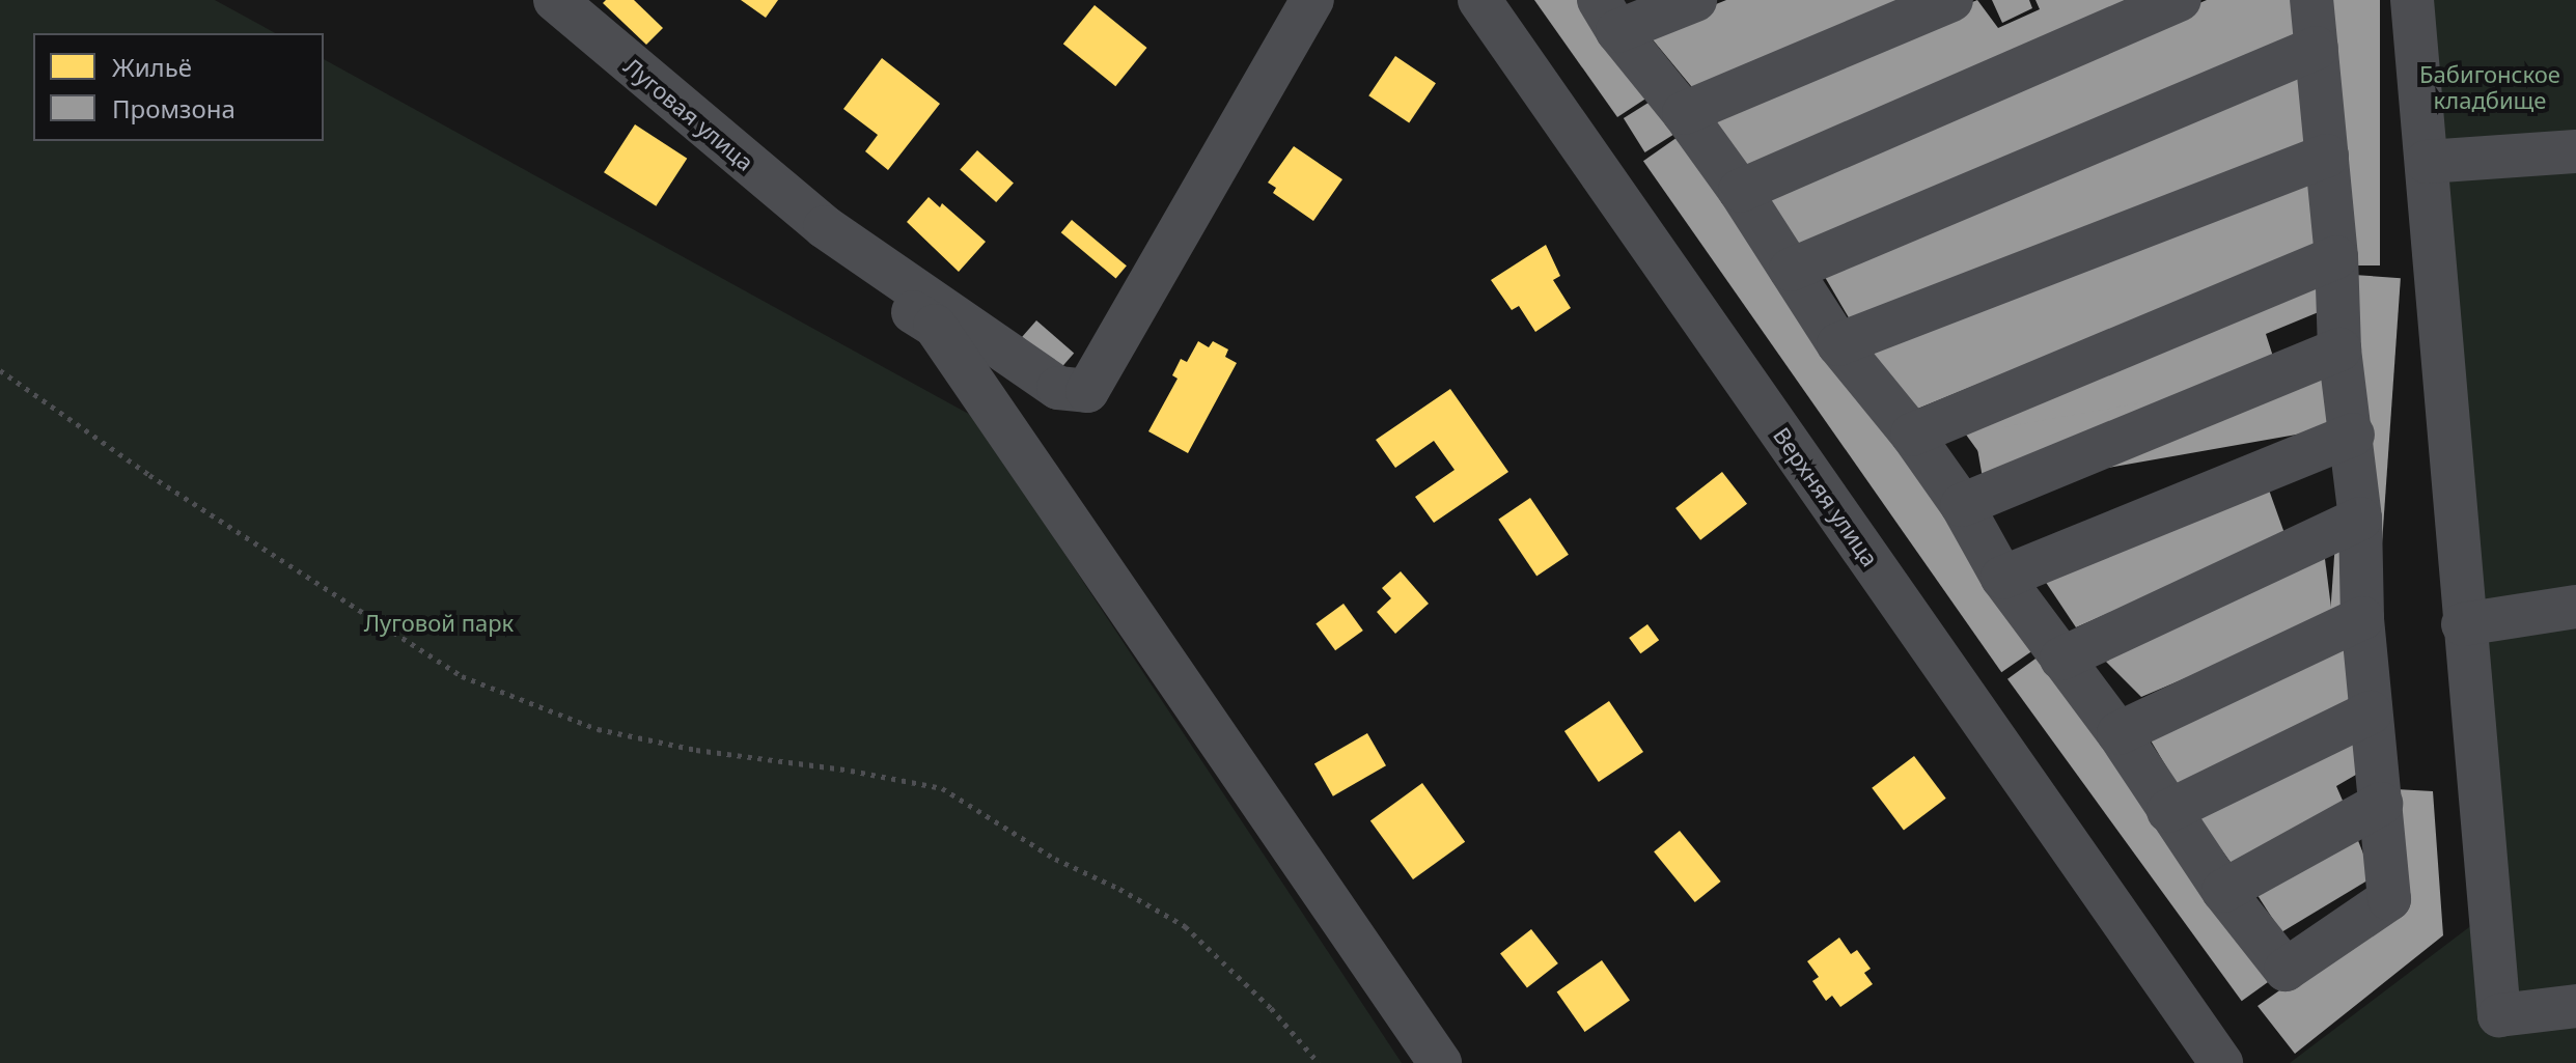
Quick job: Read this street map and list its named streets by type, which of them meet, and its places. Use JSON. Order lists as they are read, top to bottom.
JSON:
{
  "streets": {
    "street": ["Луговая улица", "Верхняя улица"]
  },
  "parks": ["Бабигонское кладбище", "Луговой парк"],
  "legend": ["Жильё", "Промзона"]
}
